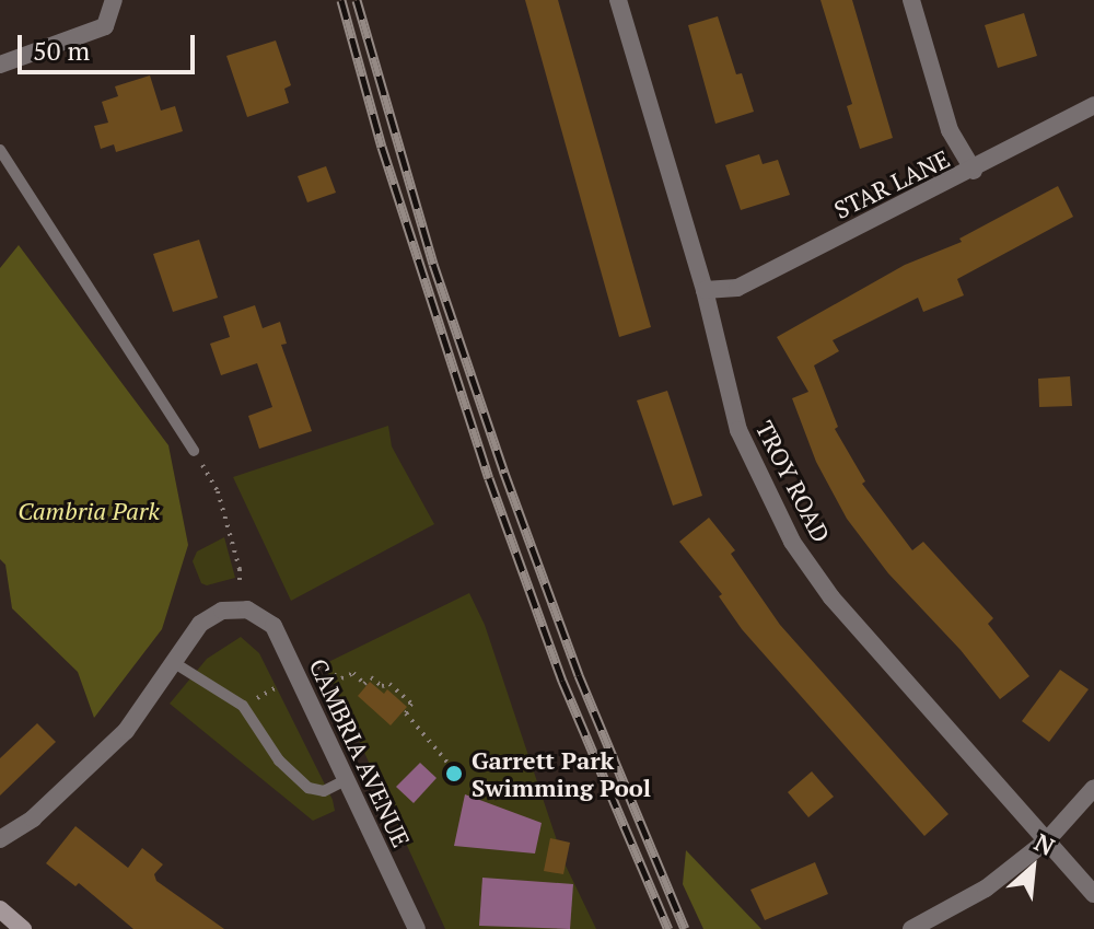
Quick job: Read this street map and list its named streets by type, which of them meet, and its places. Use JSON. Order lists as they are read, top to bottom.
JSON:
{
  "streets": {
    "street": ["STAR LANE", "TROY ROAD", "CAMBRIA AVENUE"]
  },
  "crossings": [
    ["STAR LANE", "TROY ROAD"]
  ],
  "parks": ["Cambria Park"],
  "places": ["Garrett Park Swimming Pool"],
  "scale_bar": "50 m",
  "north": "top right"
}
